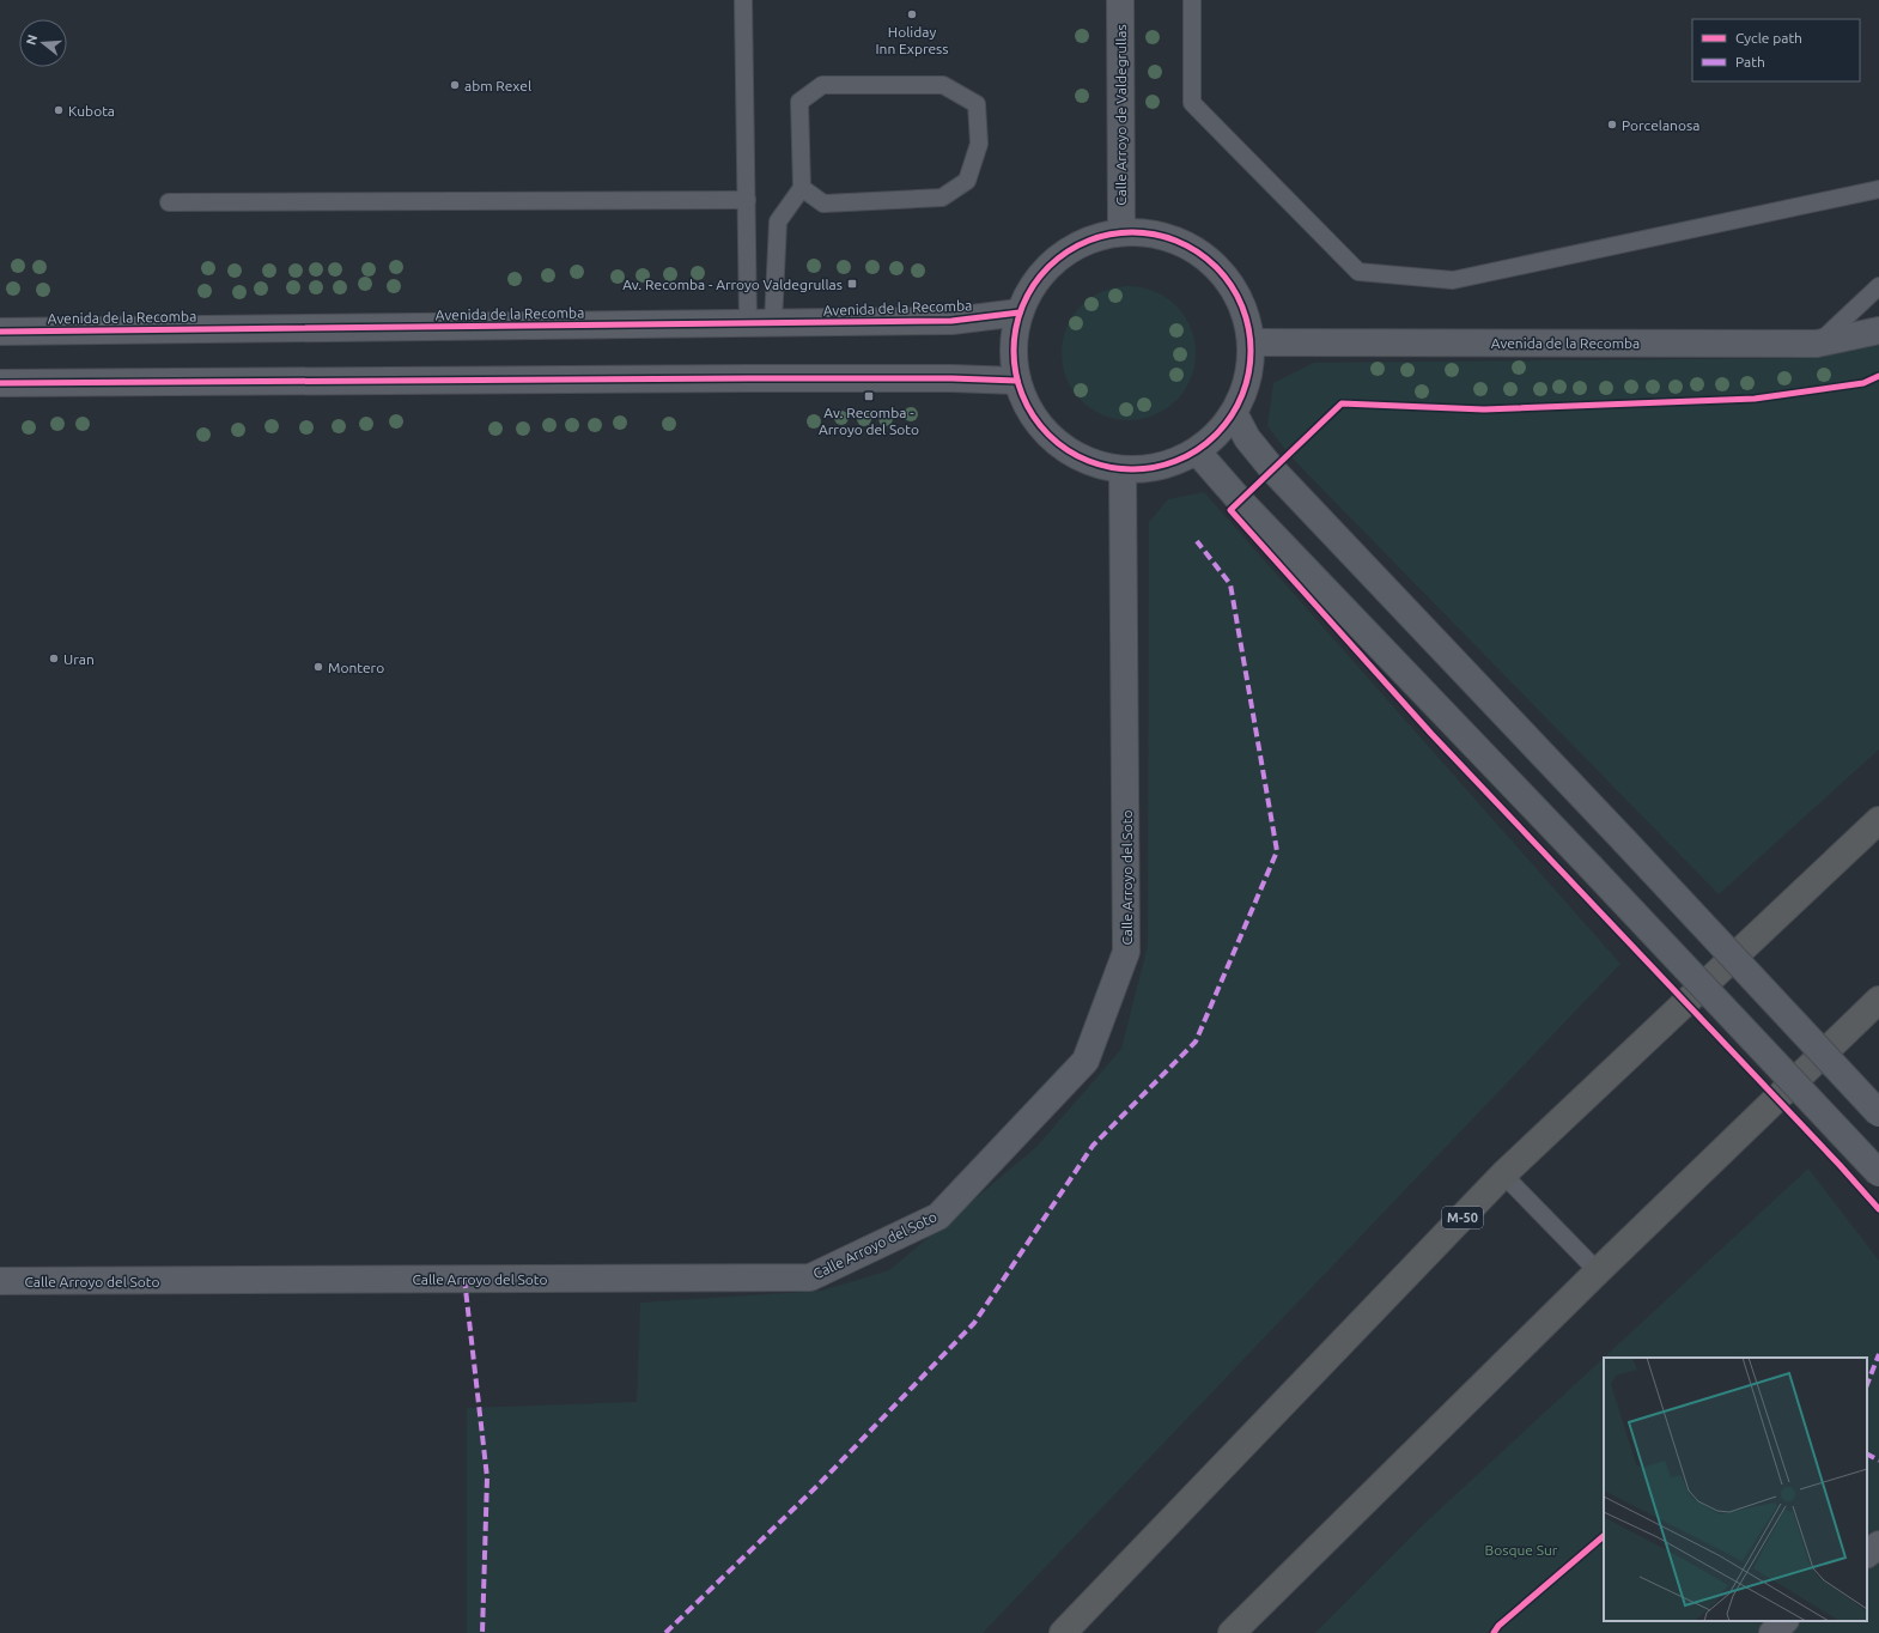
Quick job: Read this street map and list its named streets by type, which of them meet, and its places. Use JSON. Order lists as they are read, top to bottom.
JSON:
{
  "streets": {
    "highway": ["M-50"],
    "street": ["Calle Arroyo de Valdegrullas", "Avenida de la Recomba", "Calle Arroyo del Soto"]
  },
  "parks": ["Bosque Sur"],
  "places": {
    "other": [
      "Holiday Inn Express",
      "abm Rexel",
      "Kubota",
      "Porcelanosa",
      "Uran",
      "Montero"
    ],
    "transit": ["Av. Recomba - Arroyo Valdegrullas", "Av. Recomba - Arroyo del Soto"]
  },
  "legend": ["Cycle path", "Path"],
  "north": "left"
}
